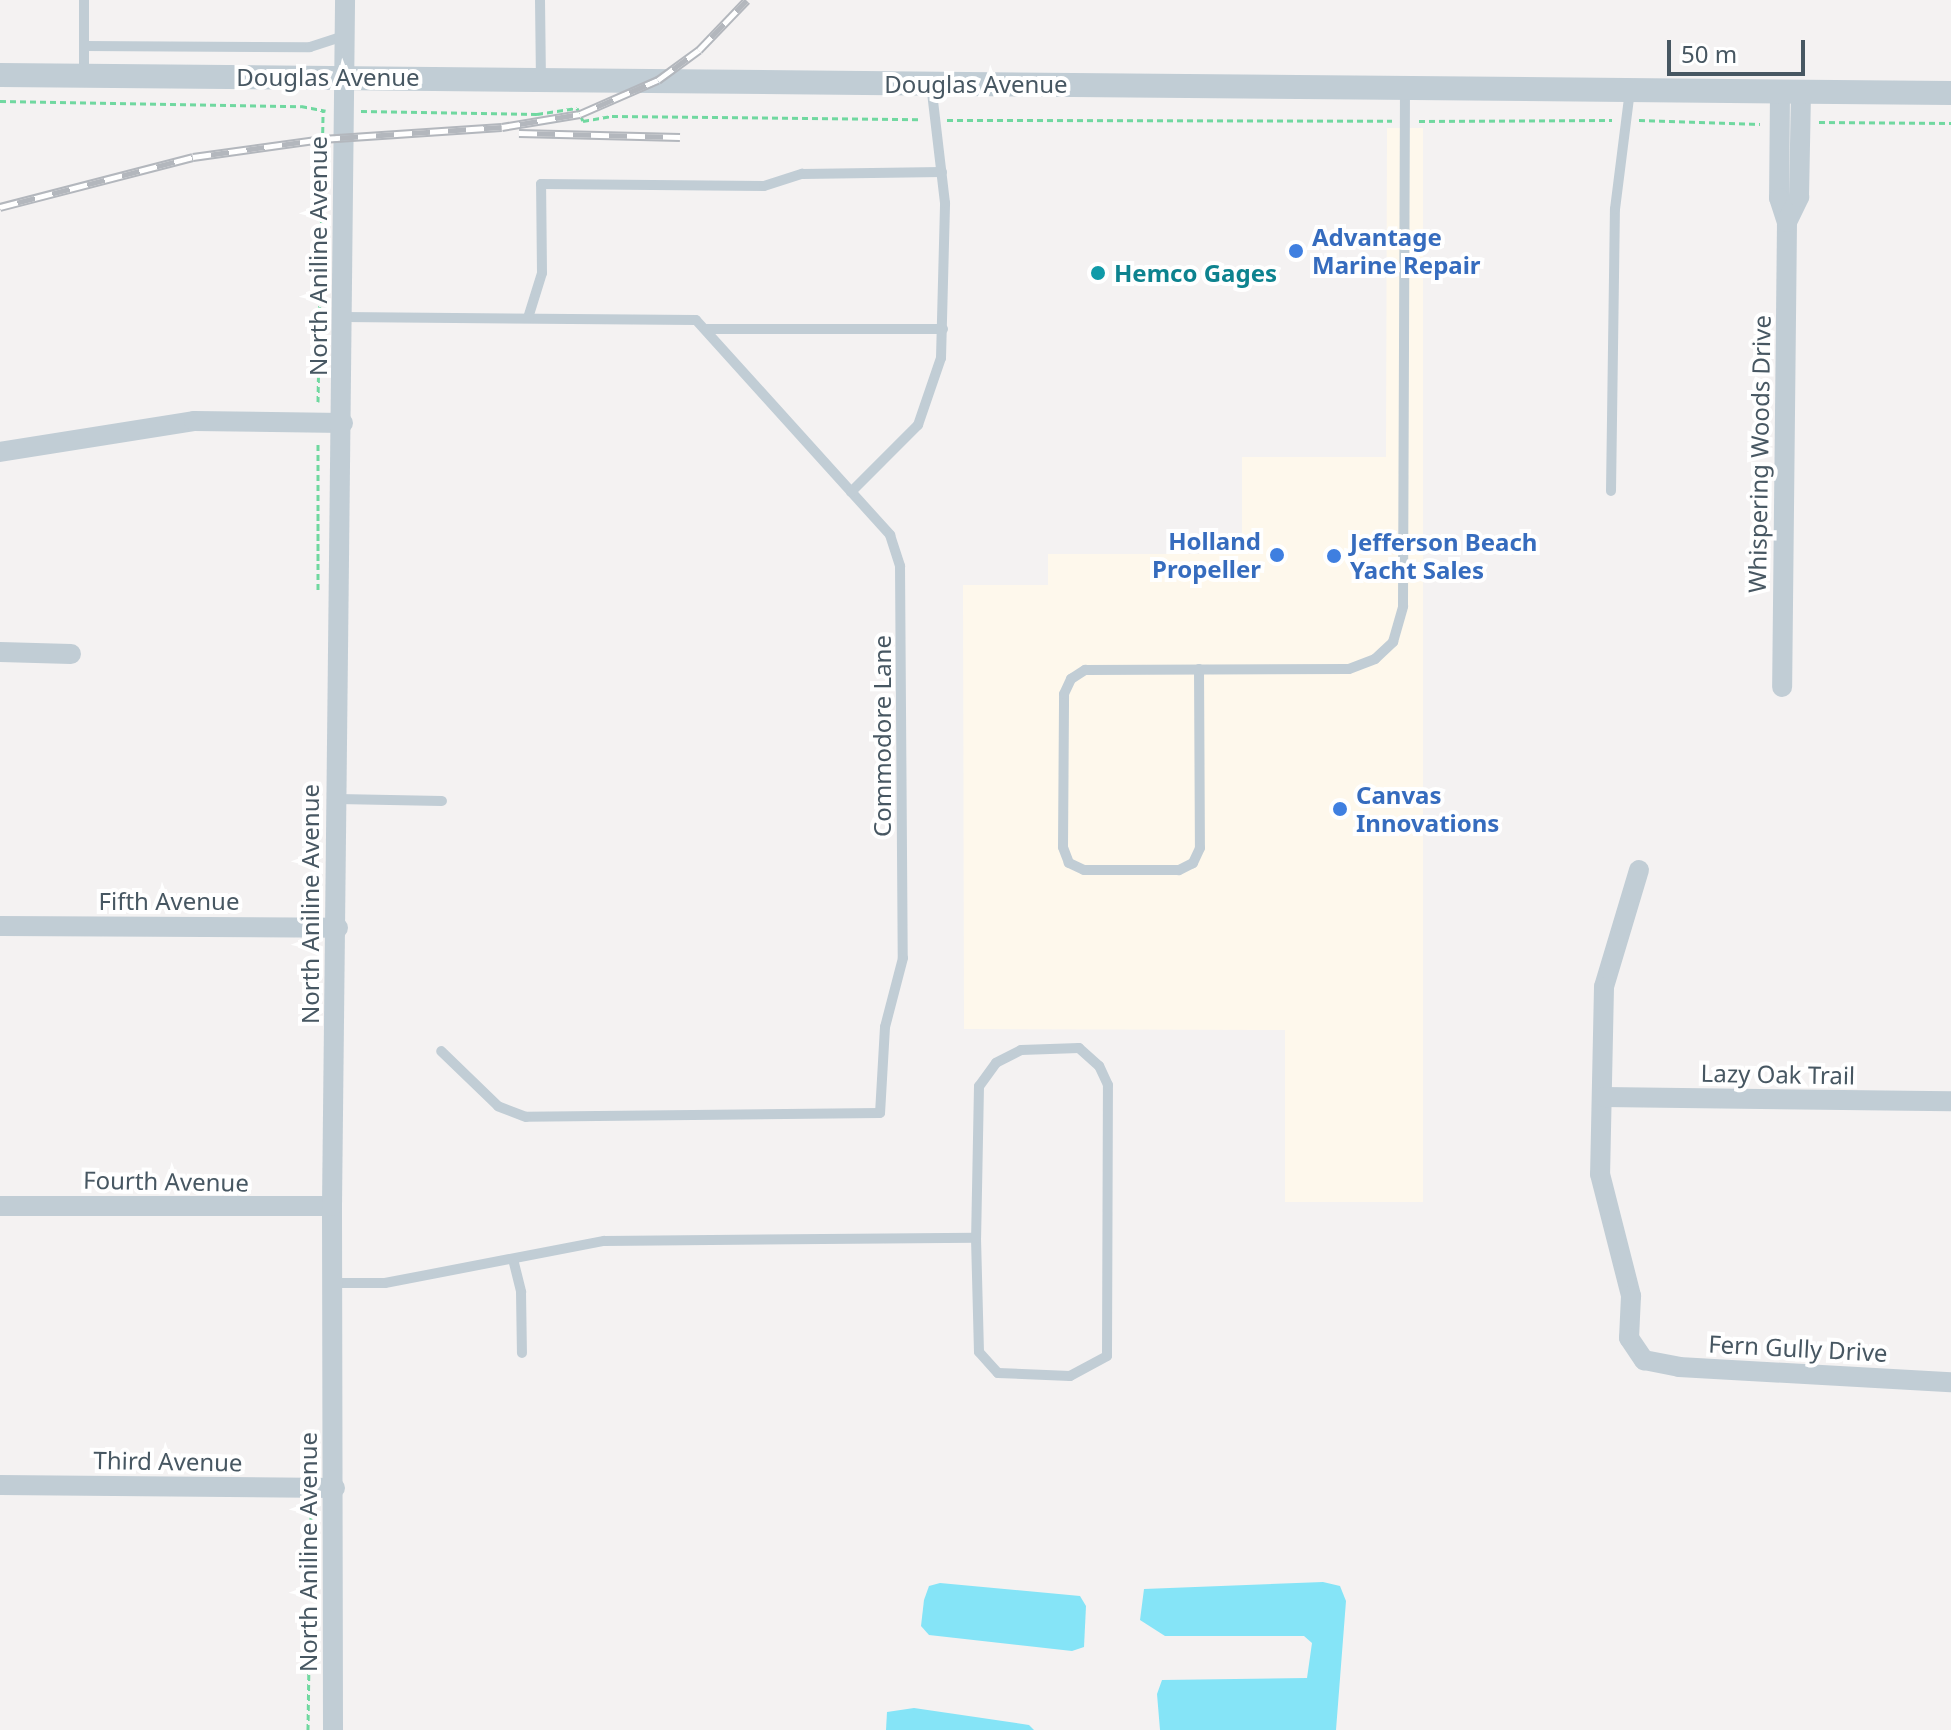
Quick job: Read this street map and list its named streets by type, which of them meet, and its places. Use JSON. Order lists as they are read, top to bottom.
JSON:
{
  "streets": {
    "street": [
      "Douglas Avenue",
      "North Aniline Avenue",
      "Whispering Woods Drive",
      "Fifth Avenue",
      "Lazy Oak Trail",
      "Fourth Avenue",
      "Fern Gully Drive",
      "Third Avenue"
    ],
    "lane": ["Commodore Lane"]
  },
  "crossings": [
    ["Douglas Avenue", "North Aniline Avenue"],
    ["Douglas Avenue", "Whispering Woods Drive"],
    ["North Aniline Avenue", "Fifth Avenue"],
    ["North Aniline Avenue", "Fourth Avenue"],
    ["North Aniline Avenue", "Third Avenue"],
    ["Lazy Oak Trail", "Fern Gully Drive"]
  ],
  "places": [
    "Advantage Marine Repair",
    "Hemco Gages",
    "Holland Propeller",
    "Jefferson Beach Yacht Sales",
    "Canvas Innovations"
  ],
  "scale_bar": "50 m"
}
